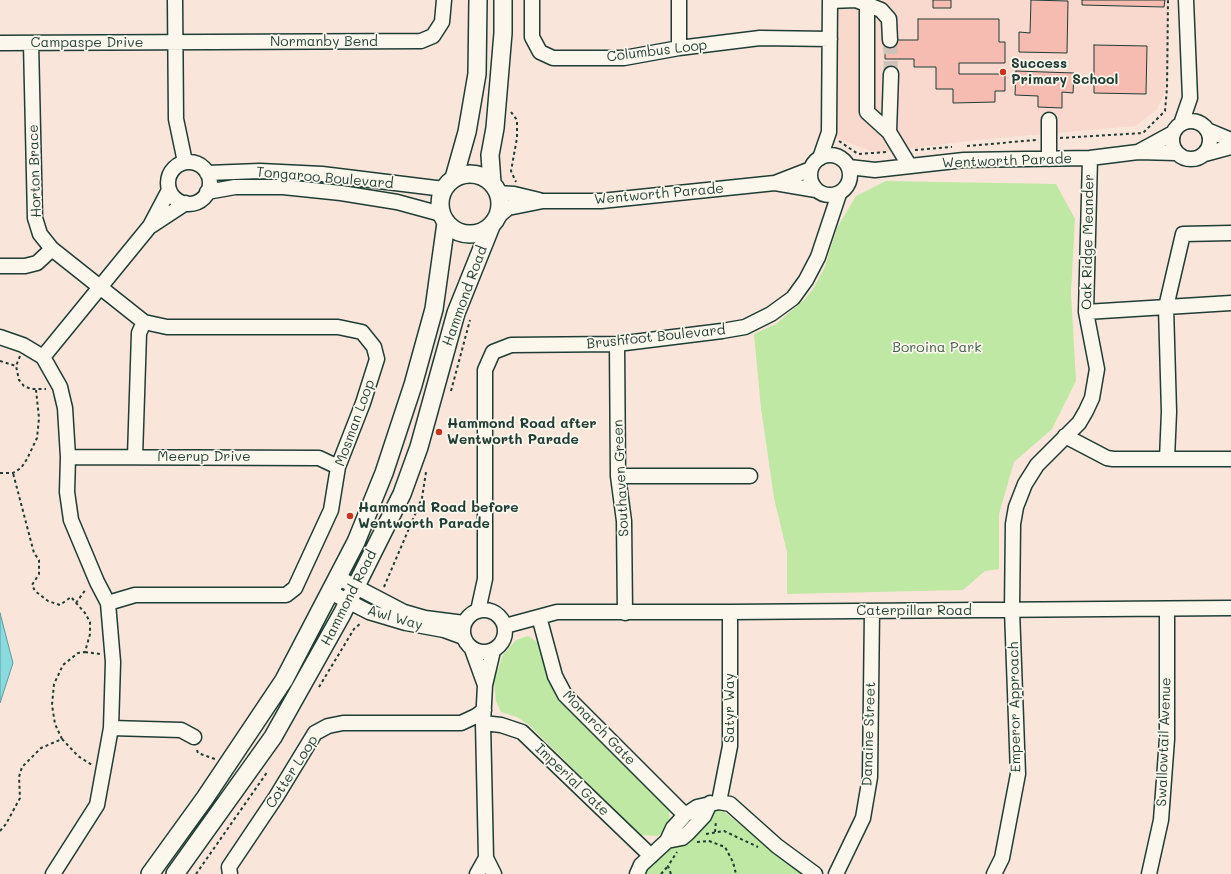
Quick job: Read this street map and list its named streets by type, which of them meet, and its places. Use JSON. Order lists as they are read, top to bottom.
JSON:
{
  "streets": {
    "main road": ["Hammond Road"],
    "street": [
      "Normanby Bend",
      "Campaspe Drive",
      "Columbus Loop",
      "Wentworth Parade",
      "Horton Brace",
      "Tongaroo Boulevard",
      "Oak Ridge Meander",
      "Brushfoot Boulevard",
      "Mosman Loop",
      "Meerup Drive",
      "Southaven Green",
      "Caterpillar Road",
      "Awl Way",
      "Emperor Approach",
      "Satyr Way",
      "Monarch Gate",
      "Danaine Street",
      "Swallowtail Avenue",
      "Cotter Loop",
      "Imperial Gate"
    ]
  },
  "crossings": [
    ["Normanby Bend", "Campaspe Drive"],
    ["Campaspe Drive", "Horton Brace"],
    ["Wentworth Parade", "Tongaroo Boulevard"],
    ["Wentworth Parade", "Oak Ridge Meander"],
    ["Wentworth Parade", "Hammond Road"],
    ["Wentworth Parade", "Brushfoot Boulevard"],
    ["Horton Brace", "Mosman Loop"],
    ["Tongaroo Boulevard", "Hammond Road"],
    ["Oak Ridge Meander", "Caterpillar Road"],
    ["Oak Ridge Meander", "Emperor Approach"],
    ["Hammond Road", "Awl Way"],
    ["Brushfoot Boulevard", "Southaven Green"],
    ["Brushfoot Boulevard", "Caterpillar Road"],
    ["Brushfoot Boulevard", "Awl Way"],
    ["Mosman Loop", "Meerup Drive"],
    ["Southaven Green", "Caterpillar Road"],
    ["Caterpillar Road", "Awl Way"],
    ["Caterpillar Road", "Emperor Approach"],
    ["Caterpillar Road", "Satyr Way"],
    ["Caterpillar Road", "Monarch Gate"],
    ["Caterpillar Road", "Danaine Street"],
    ["Caterpillar Road", "Swallowtail Avenue"],
    ["Cotter Loop", "Imperial Gate"]
  ],
  "parks": ["Boroina Park"],
  "places": ["Success Primary School", "Hammond Road after Wentworth Parade", "Hammond Road before Wentworth Parade"]
}
